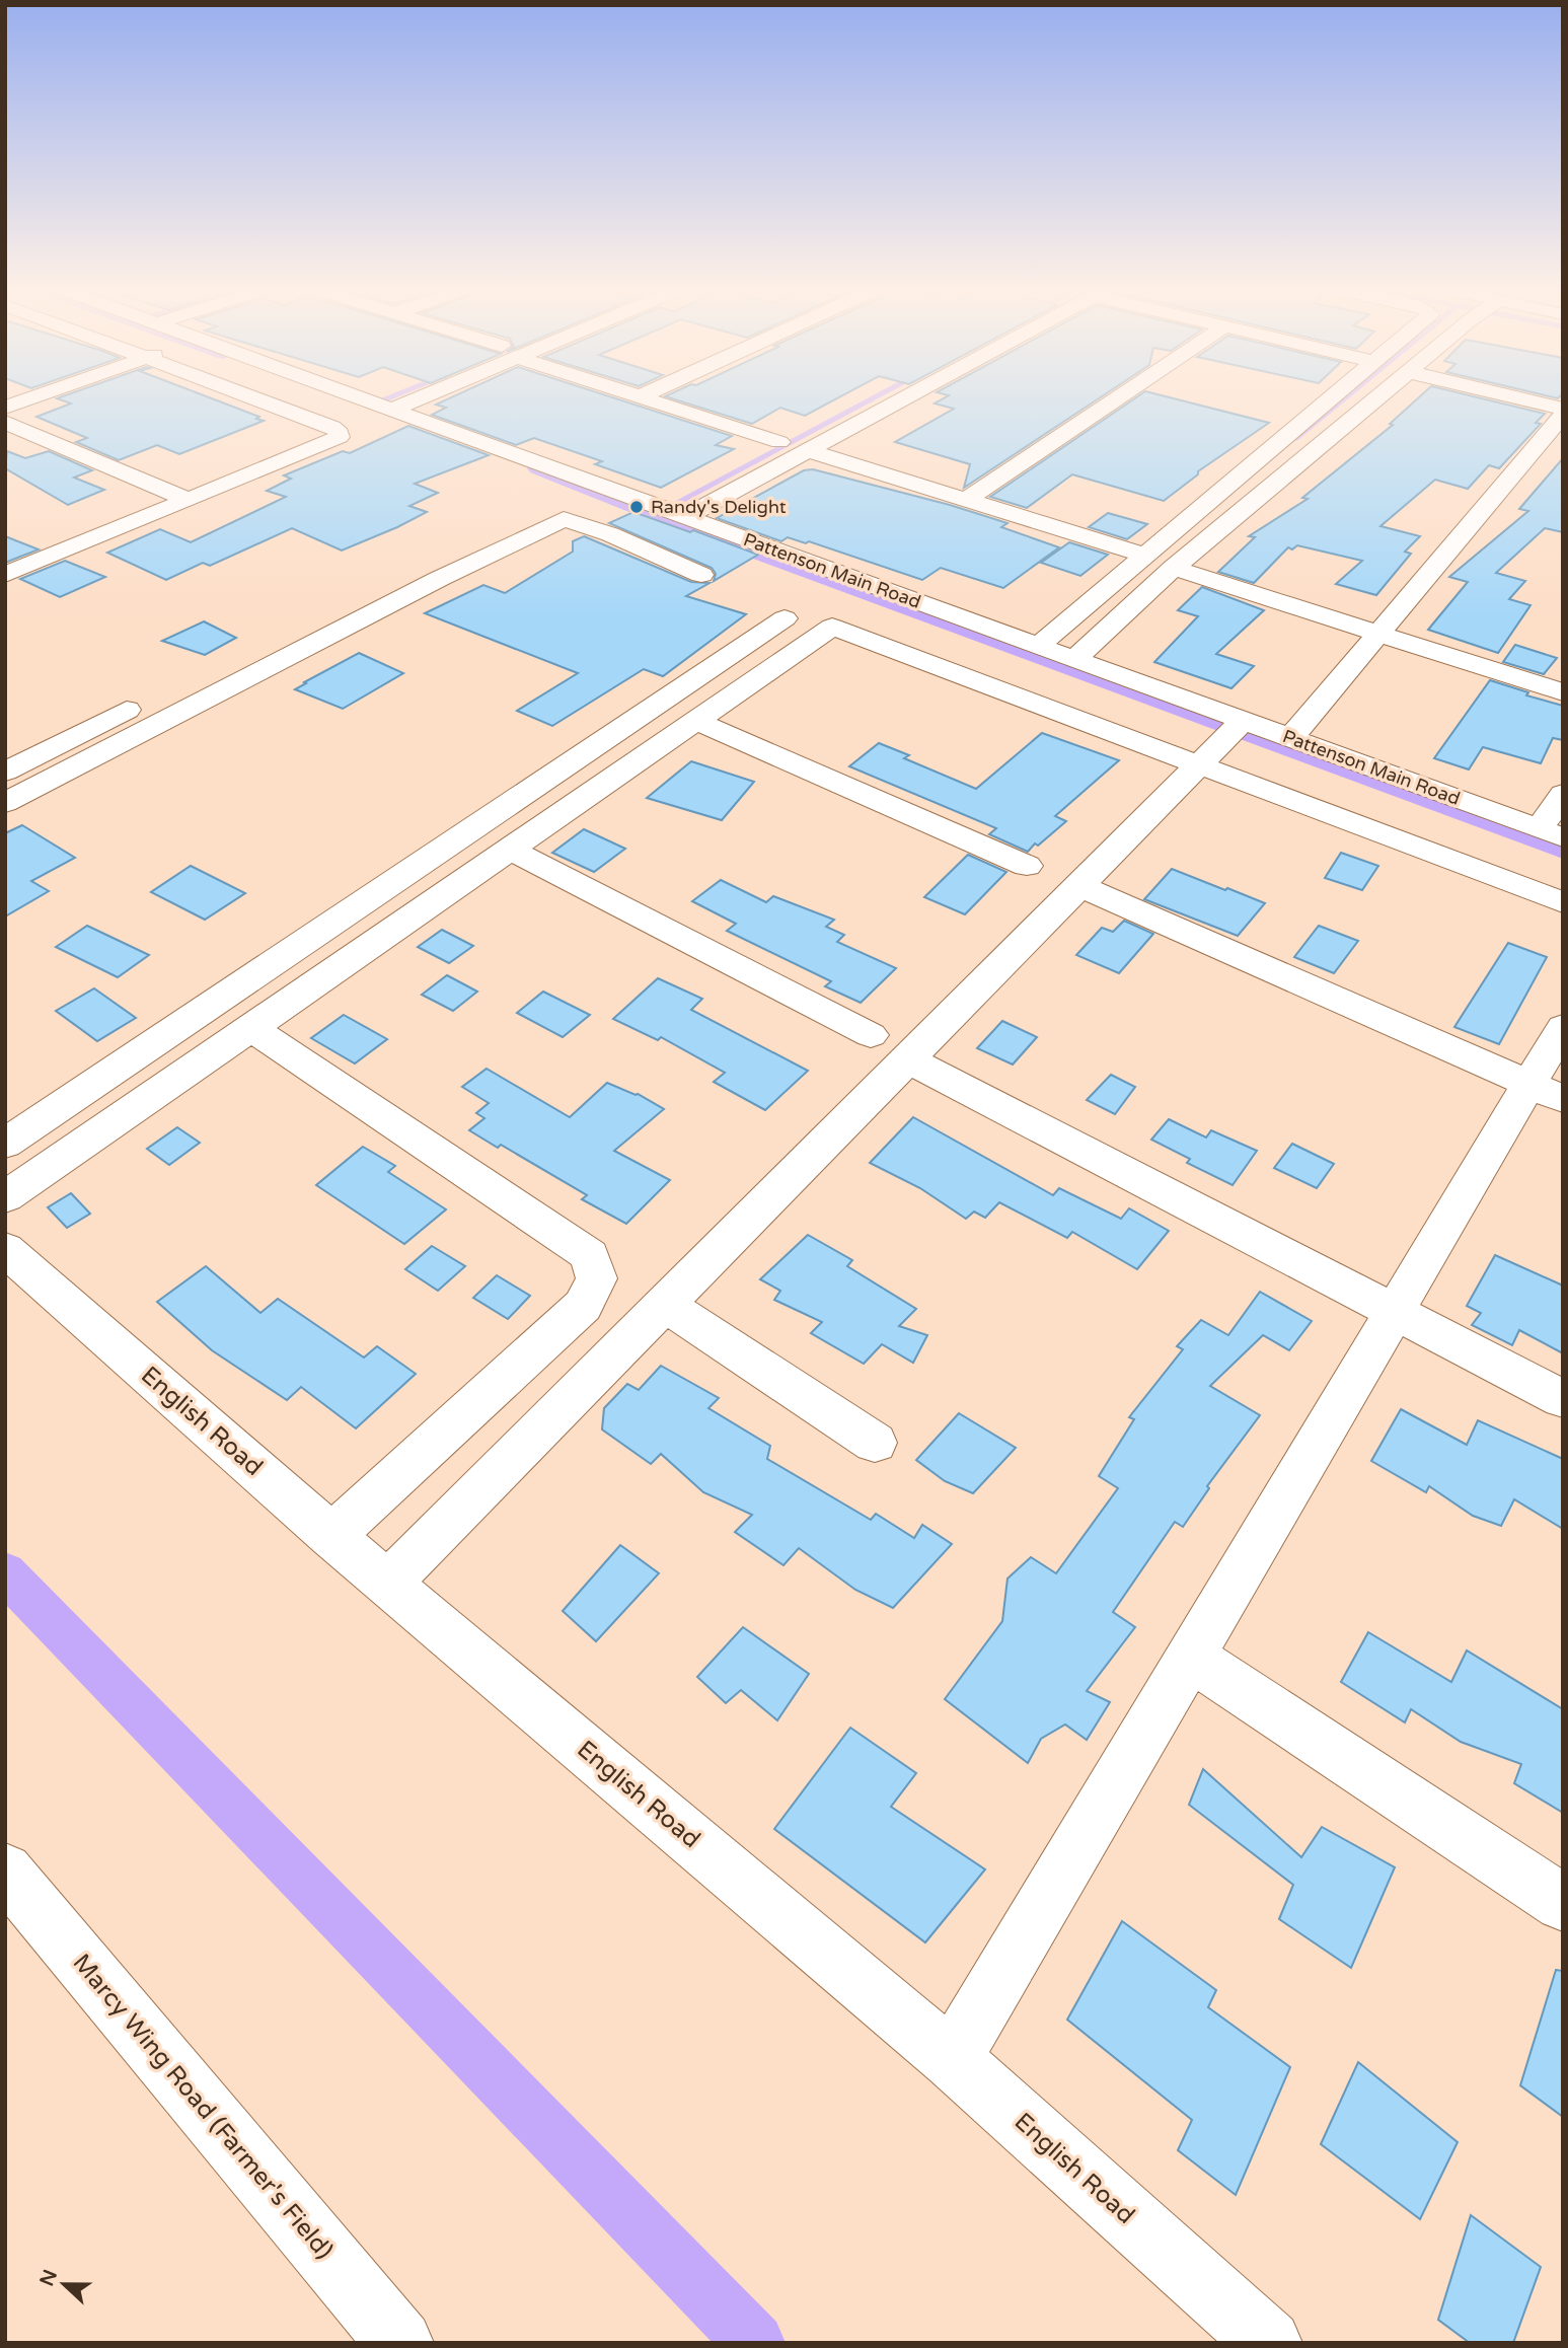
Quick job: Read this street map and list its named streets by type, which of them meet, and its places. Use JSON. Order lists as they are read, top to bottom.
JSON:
{
  "streets": {
    "street": ["Pattenson Main Road", "English Road", "Marcy Wing Road (Farmer's Field)"]
  },
  "places": ["Randy's Delight"],
  "north": "left"
}
